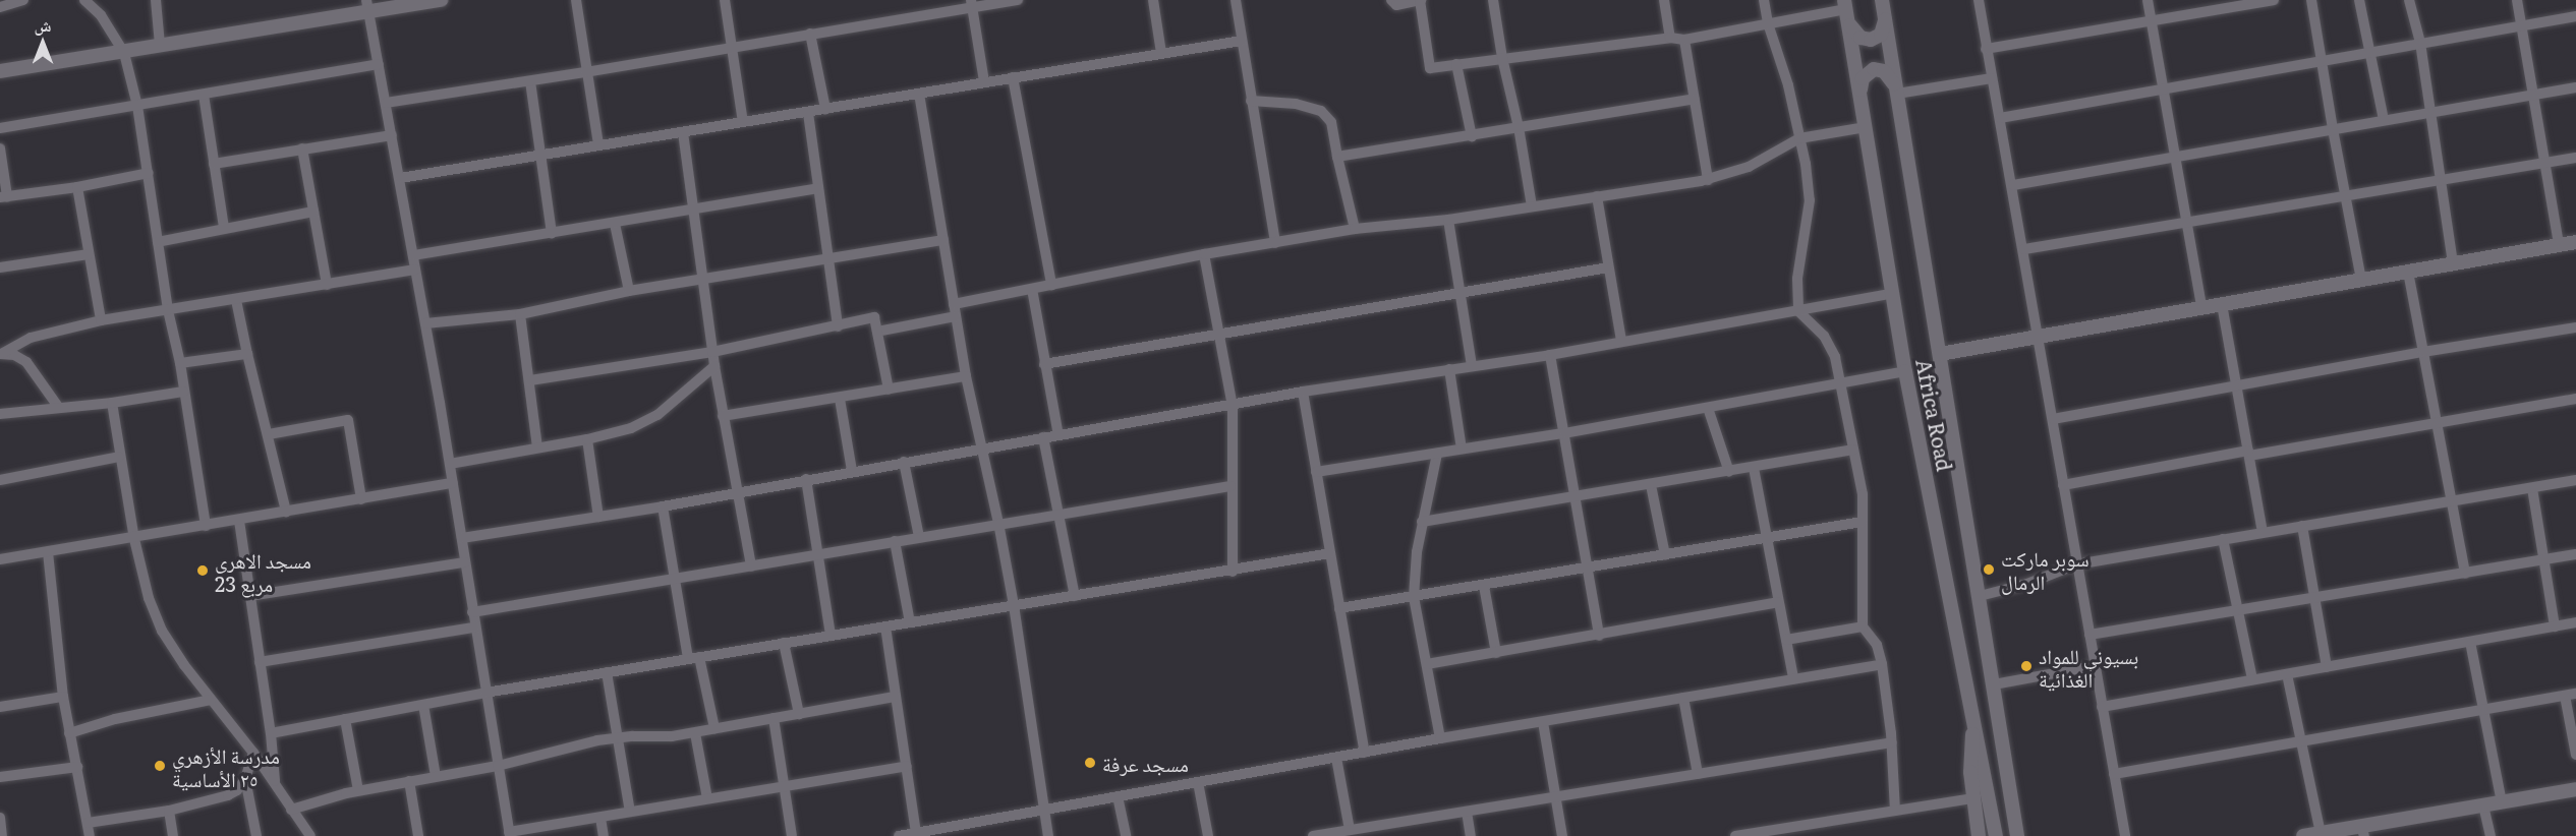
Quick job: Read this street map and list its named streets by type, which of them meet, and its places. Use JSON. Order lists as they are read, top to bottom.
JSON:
{
  "streets": {
    "street": ["Africa Road"]
  },
  "places": [
    "سوبر ماركت الرمال",
    "مسجد الاهري مربع 23",
    "بسيوني للمواد الغذائية",
    "مسجد عرفة",
    "مدرسة الأزهري ٢٥ الأساسية"
  ],
  "north": "top"
}
